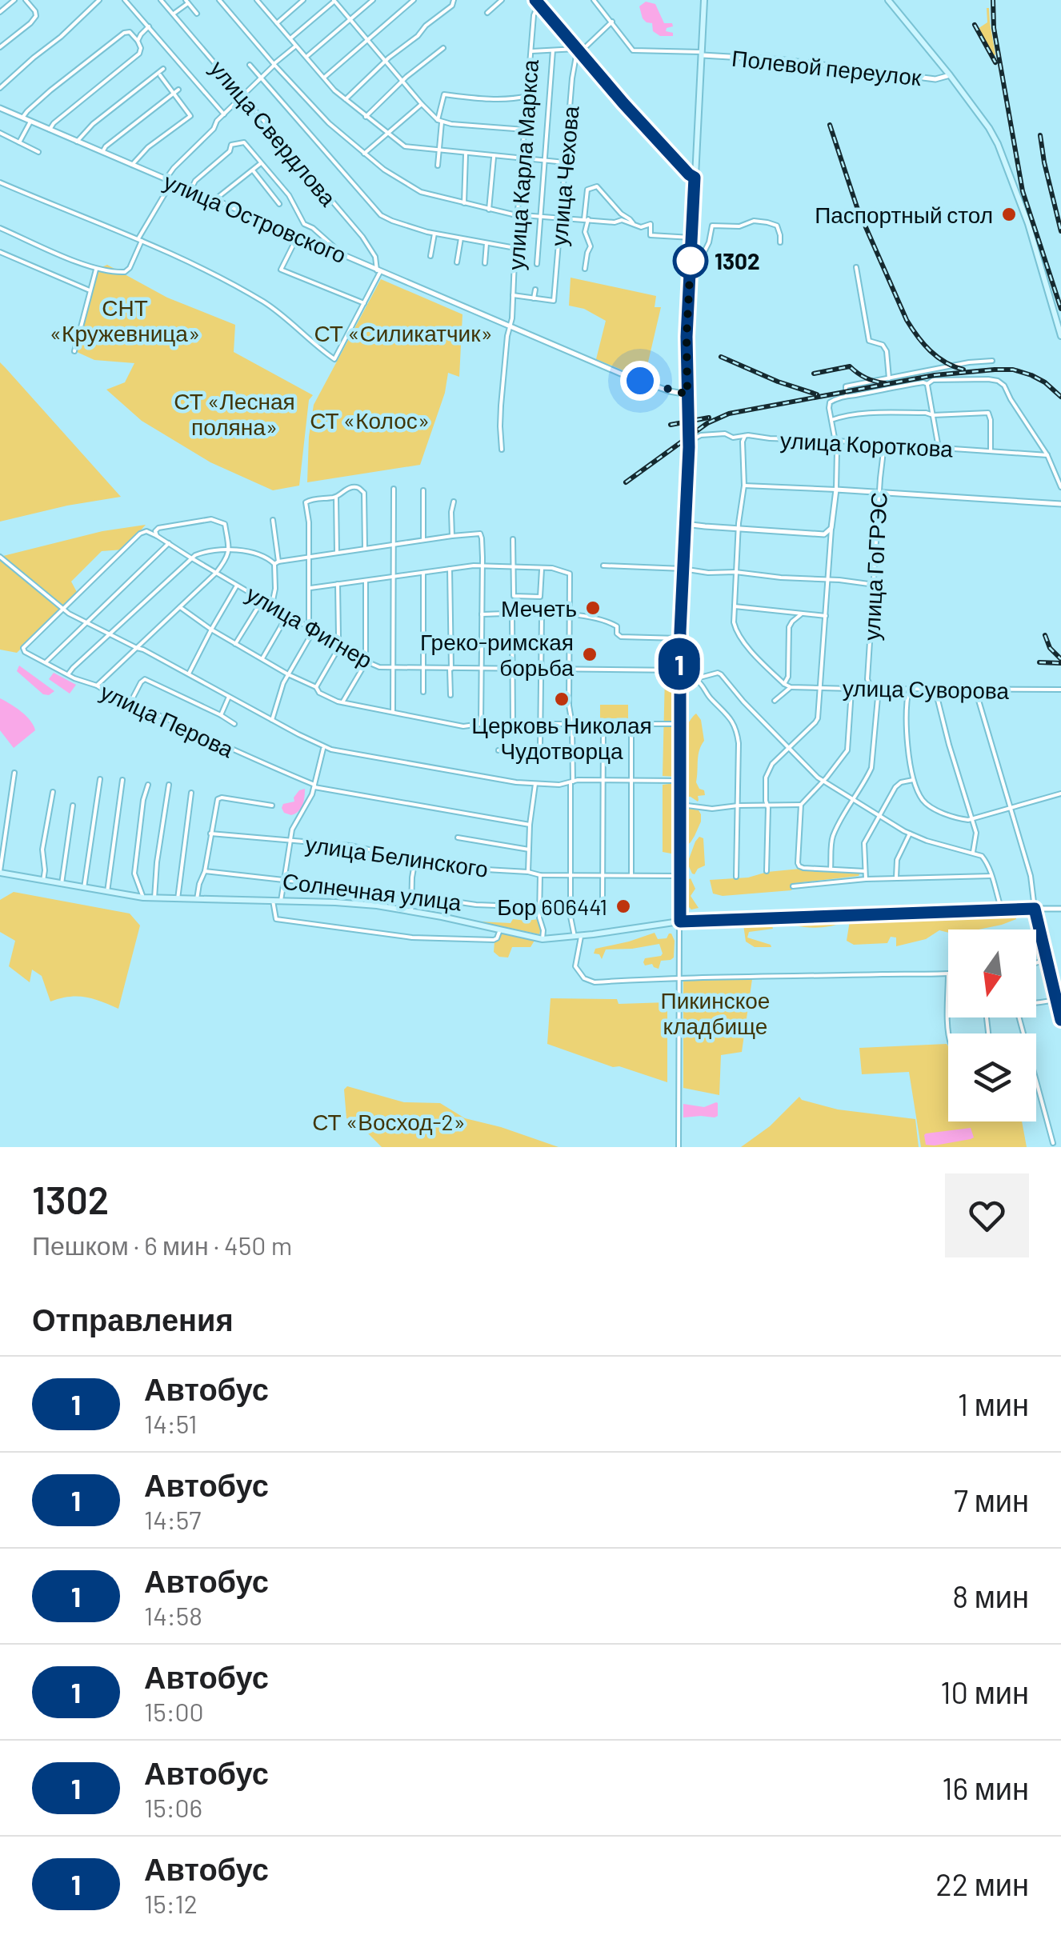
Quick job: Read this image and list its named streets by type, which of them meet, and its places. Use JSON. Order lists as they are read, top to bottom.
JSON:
{
  "streets": {
    "street": [
      "Полевой переулок",
      "улица Свердлова",
      "улица Карла Маркса",
      "улица Чехова",
      "улица Островского",
      "улица Короткова",
      "улица ГоГРЭС",
      "улица Фигнер",
      "улица Суворова",
      "улица Перова",
      "улица Белинского",
      "Солнечная улица"
    ]
  },
  "crossings": [
    ["улица Свердлова", "улица Островского"],
    ["улица Карла Маркса", "улица Островского"],
    ["улица Короткова", "улица ГоГРЭС"],
    ["улица ГоГРЭС", "улица Суворова"],
    ["улица Фигнер", "улица Перова"]
  ],
  "parks": [
    "СНТ «Кружевница»",
    "СТ «Силикатчик»",
    "СТ «Лесная поляна»",
    "СТ «Колос»",
    "Пикинское кладбище",
    "СТ «Восход-2»"
  ],
  "places": [
    "Паспортный стол",
    "1302",
    "Мечеть",
    "Греко-римская борьба",
    "Церковь Николая Чудотворца",
    "Бор 606441"
  ],
  "lines": ["bus line 1"],
  "north": "bottom",
  "page": {
    "on_map": "1",
    "heading": [
      ["1302", "Пешком · 6 мин · 450 m"],
      "Отправления"
    ],
    "list": [
      {
        "mark": "1",
        "name": "Автобус",
        "note": "14:51",
        "value": "1 мин"
      },
      {
        "mark": "1",
        "name": "Автобус",
        "note": "14:57",
        "value": "7 мин"
      },
      {
        "mark": "1",
        "name": "Автобус",
        "note": "14:58",
        "value": "8 мин"
      },
      {
        "mark": "1",
        "name": "Автобус",
        "note": "15:00",
        "value": "10 мин"
      },
      {
        "mark": "1",
        "name": "Автобус",
        "note": "15:06",
        "value": "16 мин"
      },
      {
        "mark": "1",
        "name": "Автобус",
        "note": "15:12",
        "value": "22 мин"
      }
    ]
  }
}
